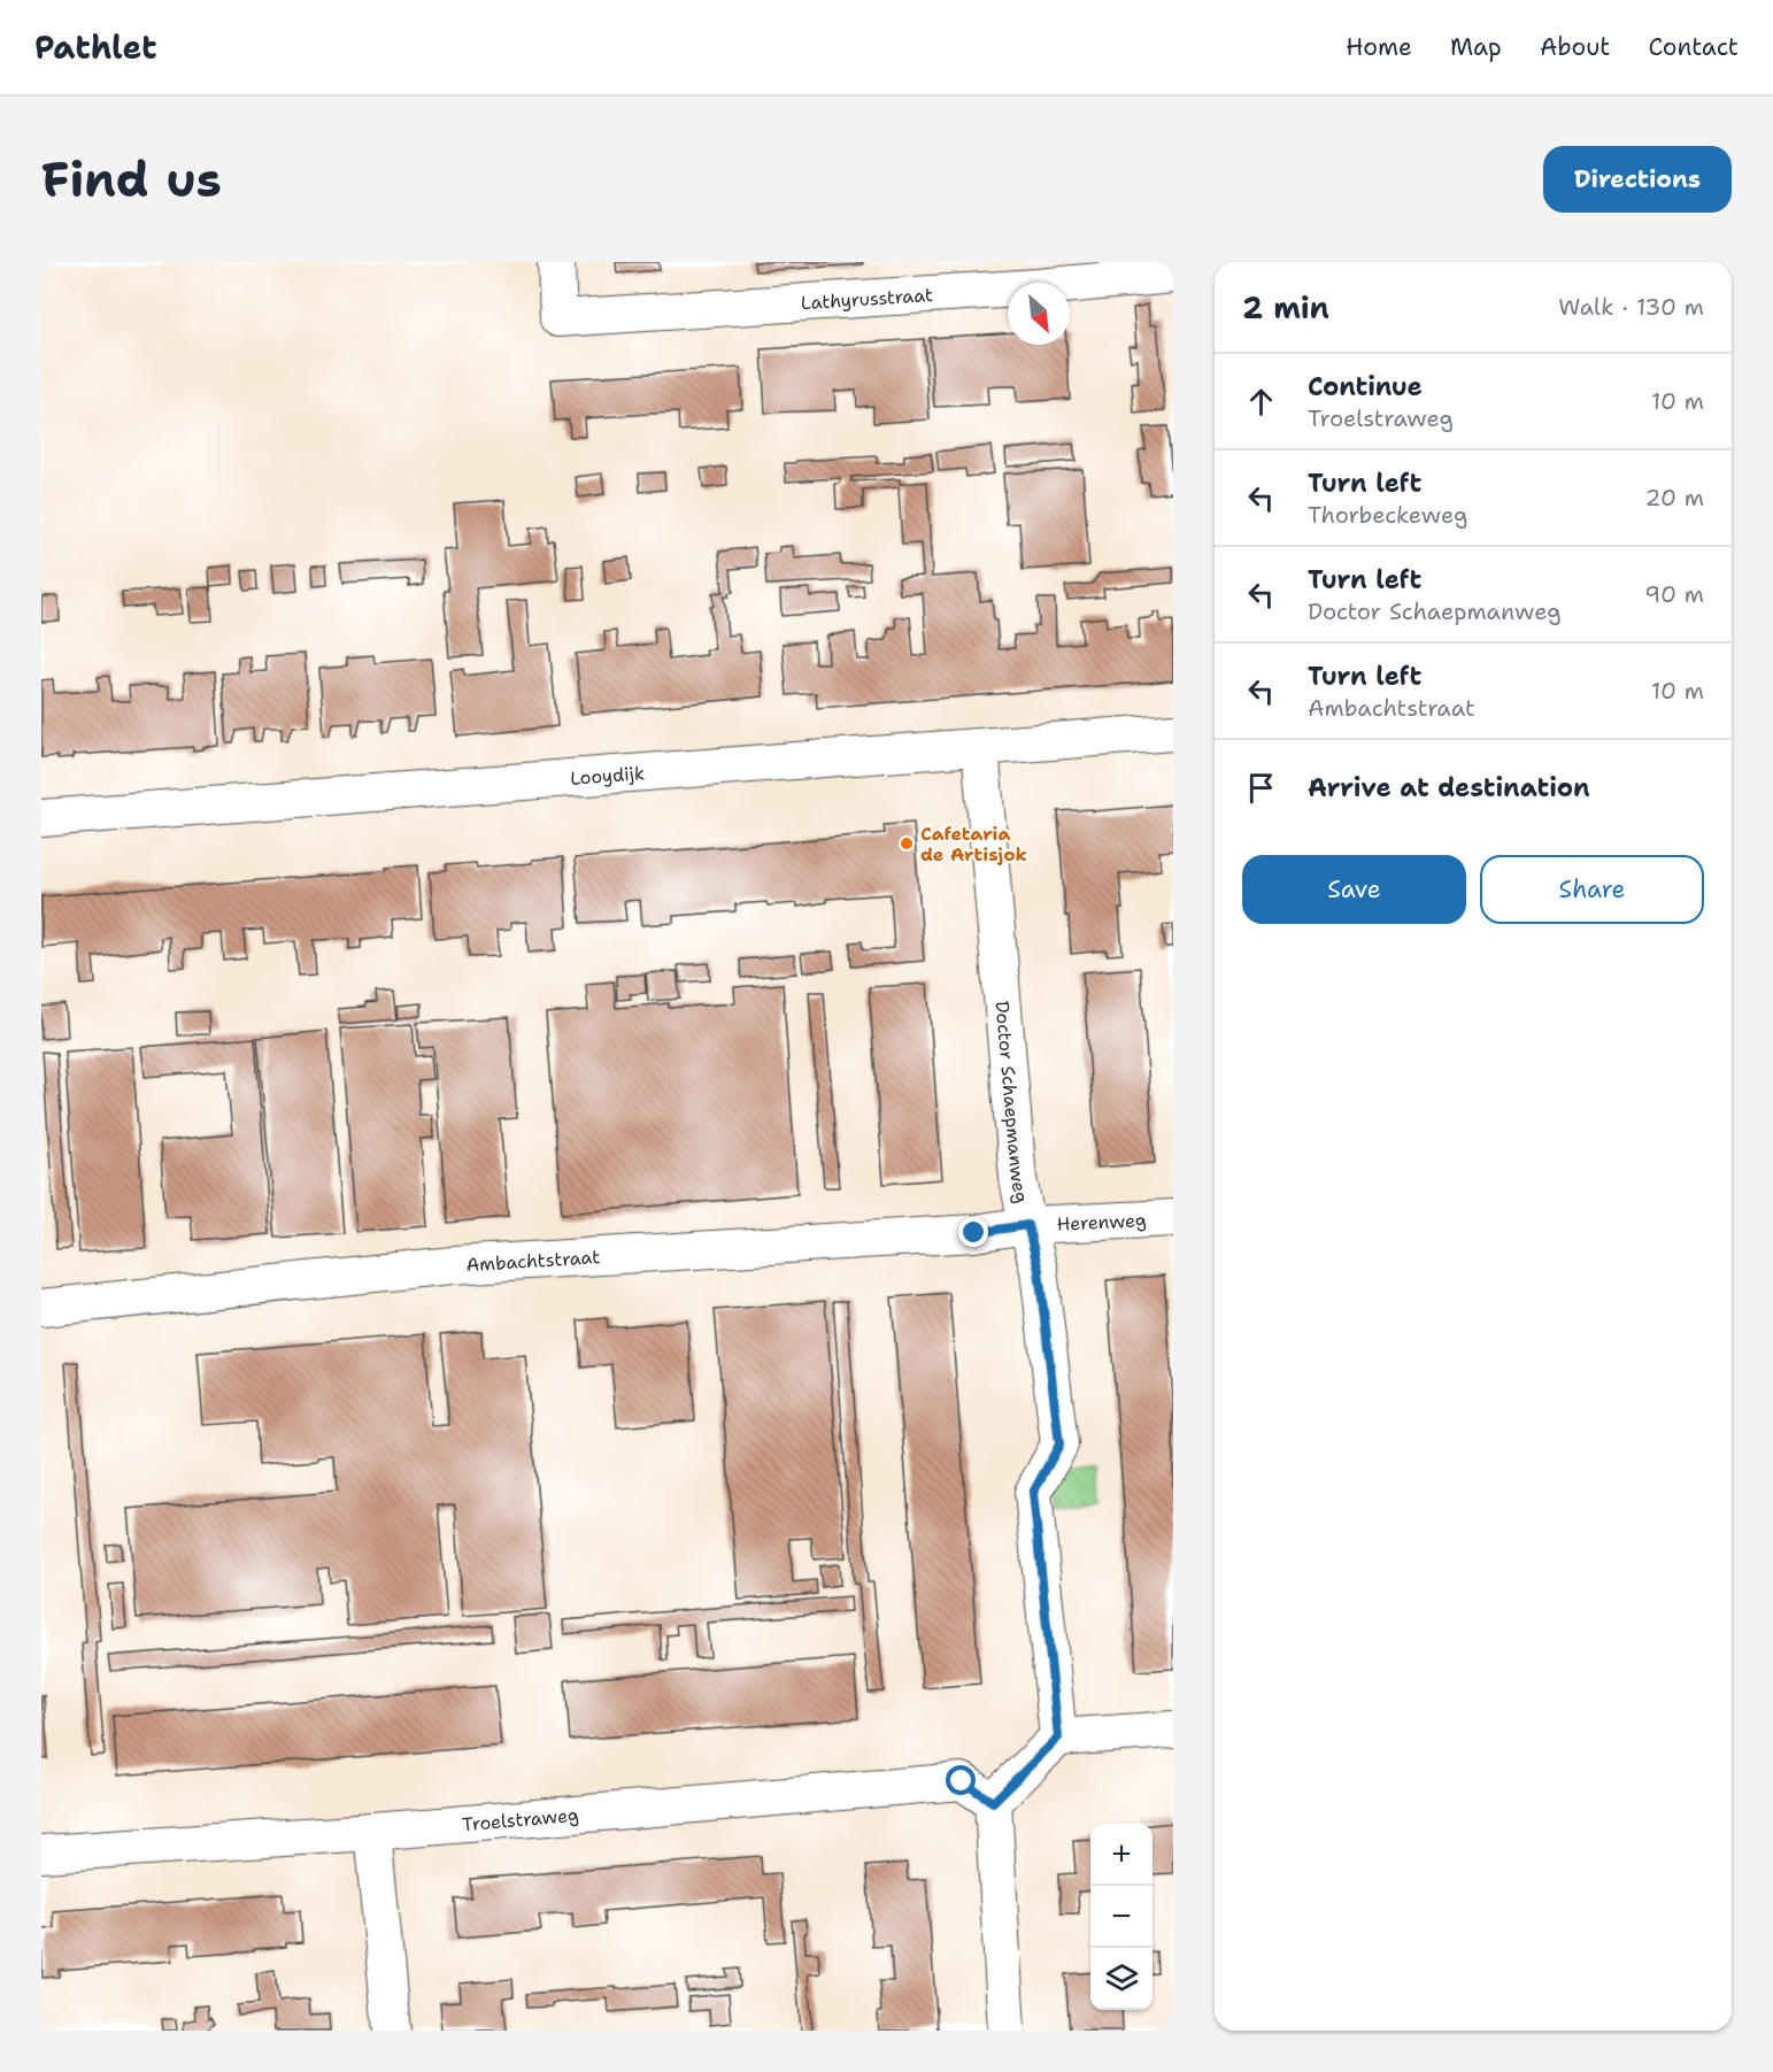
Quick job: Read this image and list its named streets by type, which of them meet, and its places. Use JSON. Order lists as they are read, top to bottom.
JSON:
{
  "streets": {
    "street": [
      "Lathyrusstraat",
      "Looydijk",
      "Doctor Schaepmanweg",
      "Herenweg",
      "Ambachtstraat",
      "Troelstraweg"
    ]
  },
  "crossings": [
    ["Looydijk", "Doctor Schaepmanweg"],
    ["Doctor Schaepmanweg", "Herenweg"],
    ["Doctor Schaepmanweg", "Ambachtstraat"],
    ["Herenweg", "Ambachtstraat"]
  ],
  "places": ["Cafetaria de Artisjok"],
  "north": "bottom right",
  "page": {
    "header": "Pathlet",
    "nav": [
      "Home",
      "Map",
      "About",
      "Contact"
    ],
    "buttons": [
      "Directions",
      ["Save", "Share"]
    ],
    "title": "Find us",
    "heading": ["2 min", "Walk · 130 m"],
    "list": [
      ["Continue", "Troelstraweg", "10 m"],
      ["Turn left", "Thorbeckeweg", "20 m"],
      ["Turn left", "Doctor Schaepmanweg", "90 m"],
      ["Turn left", "Ambachtstraat", "10 m"],
      "Arrive at destination"
    ],
    "map_buttons": ["+", "−"]
  }
}
